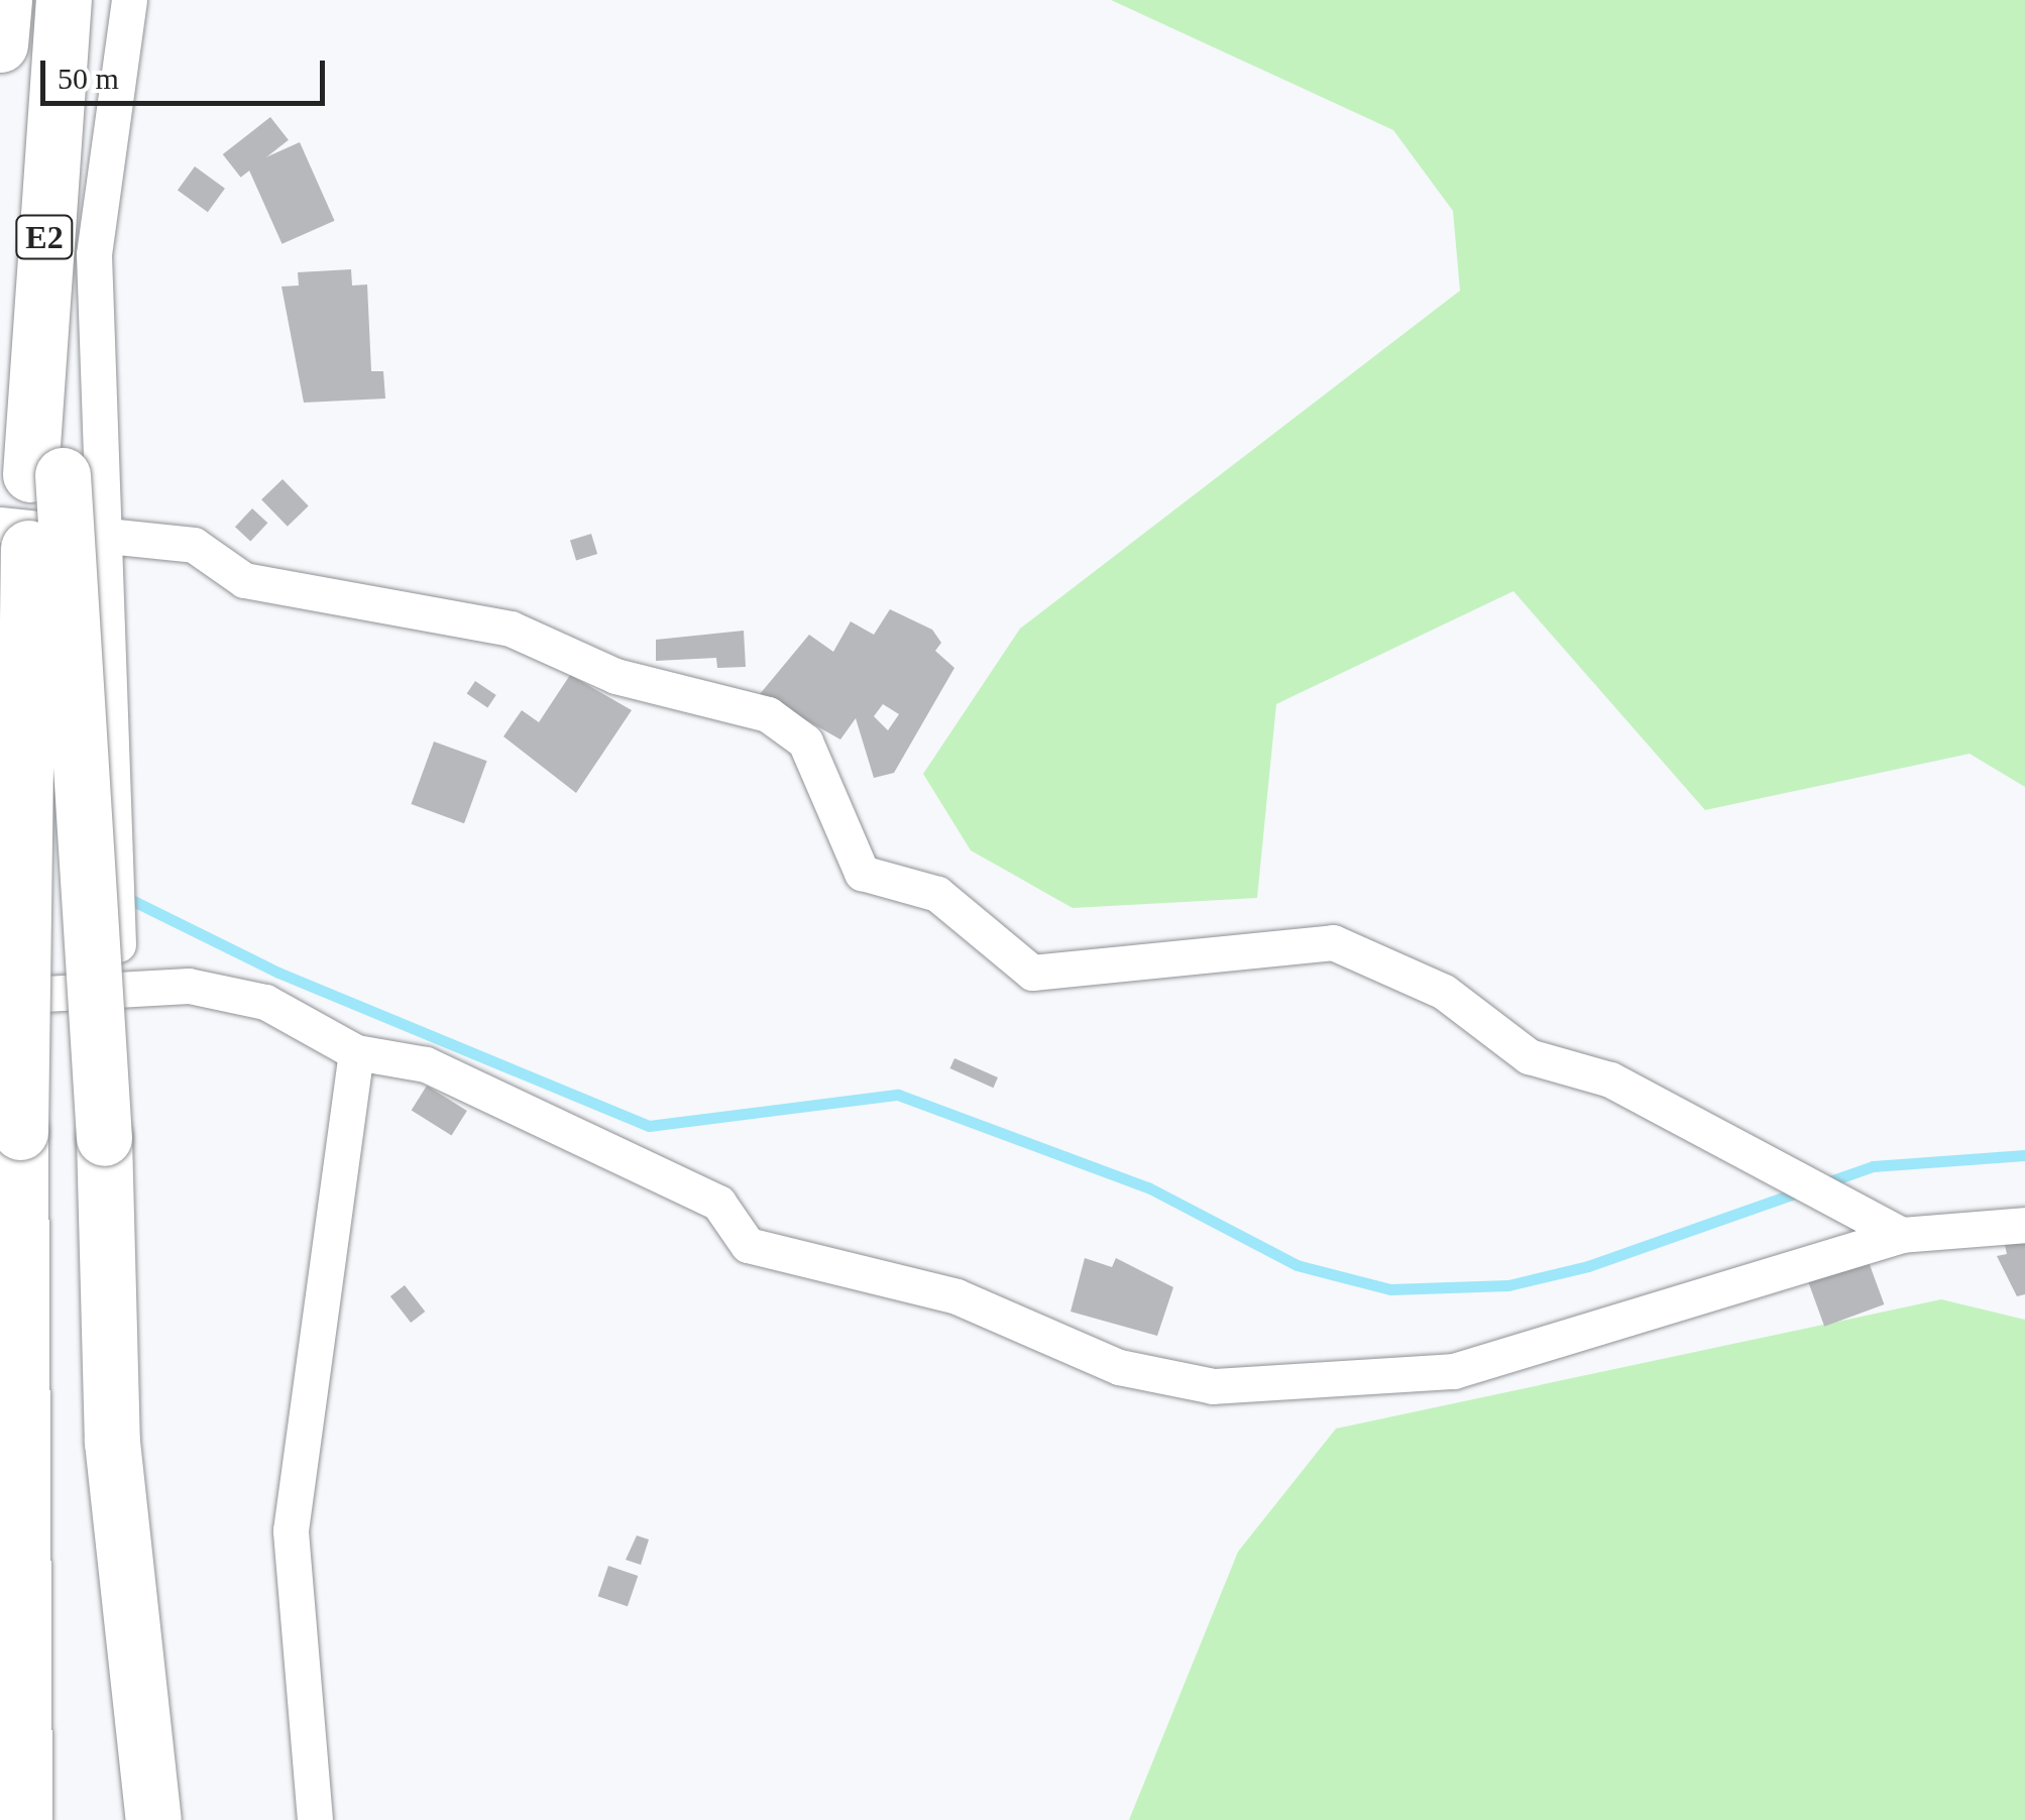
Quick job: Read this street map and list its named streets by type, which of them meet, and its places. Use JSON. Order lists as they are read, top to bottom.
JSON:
{
  "streets": {
    "highway": ["E2"]
  },
  "scale_bar": "50 m"
}
